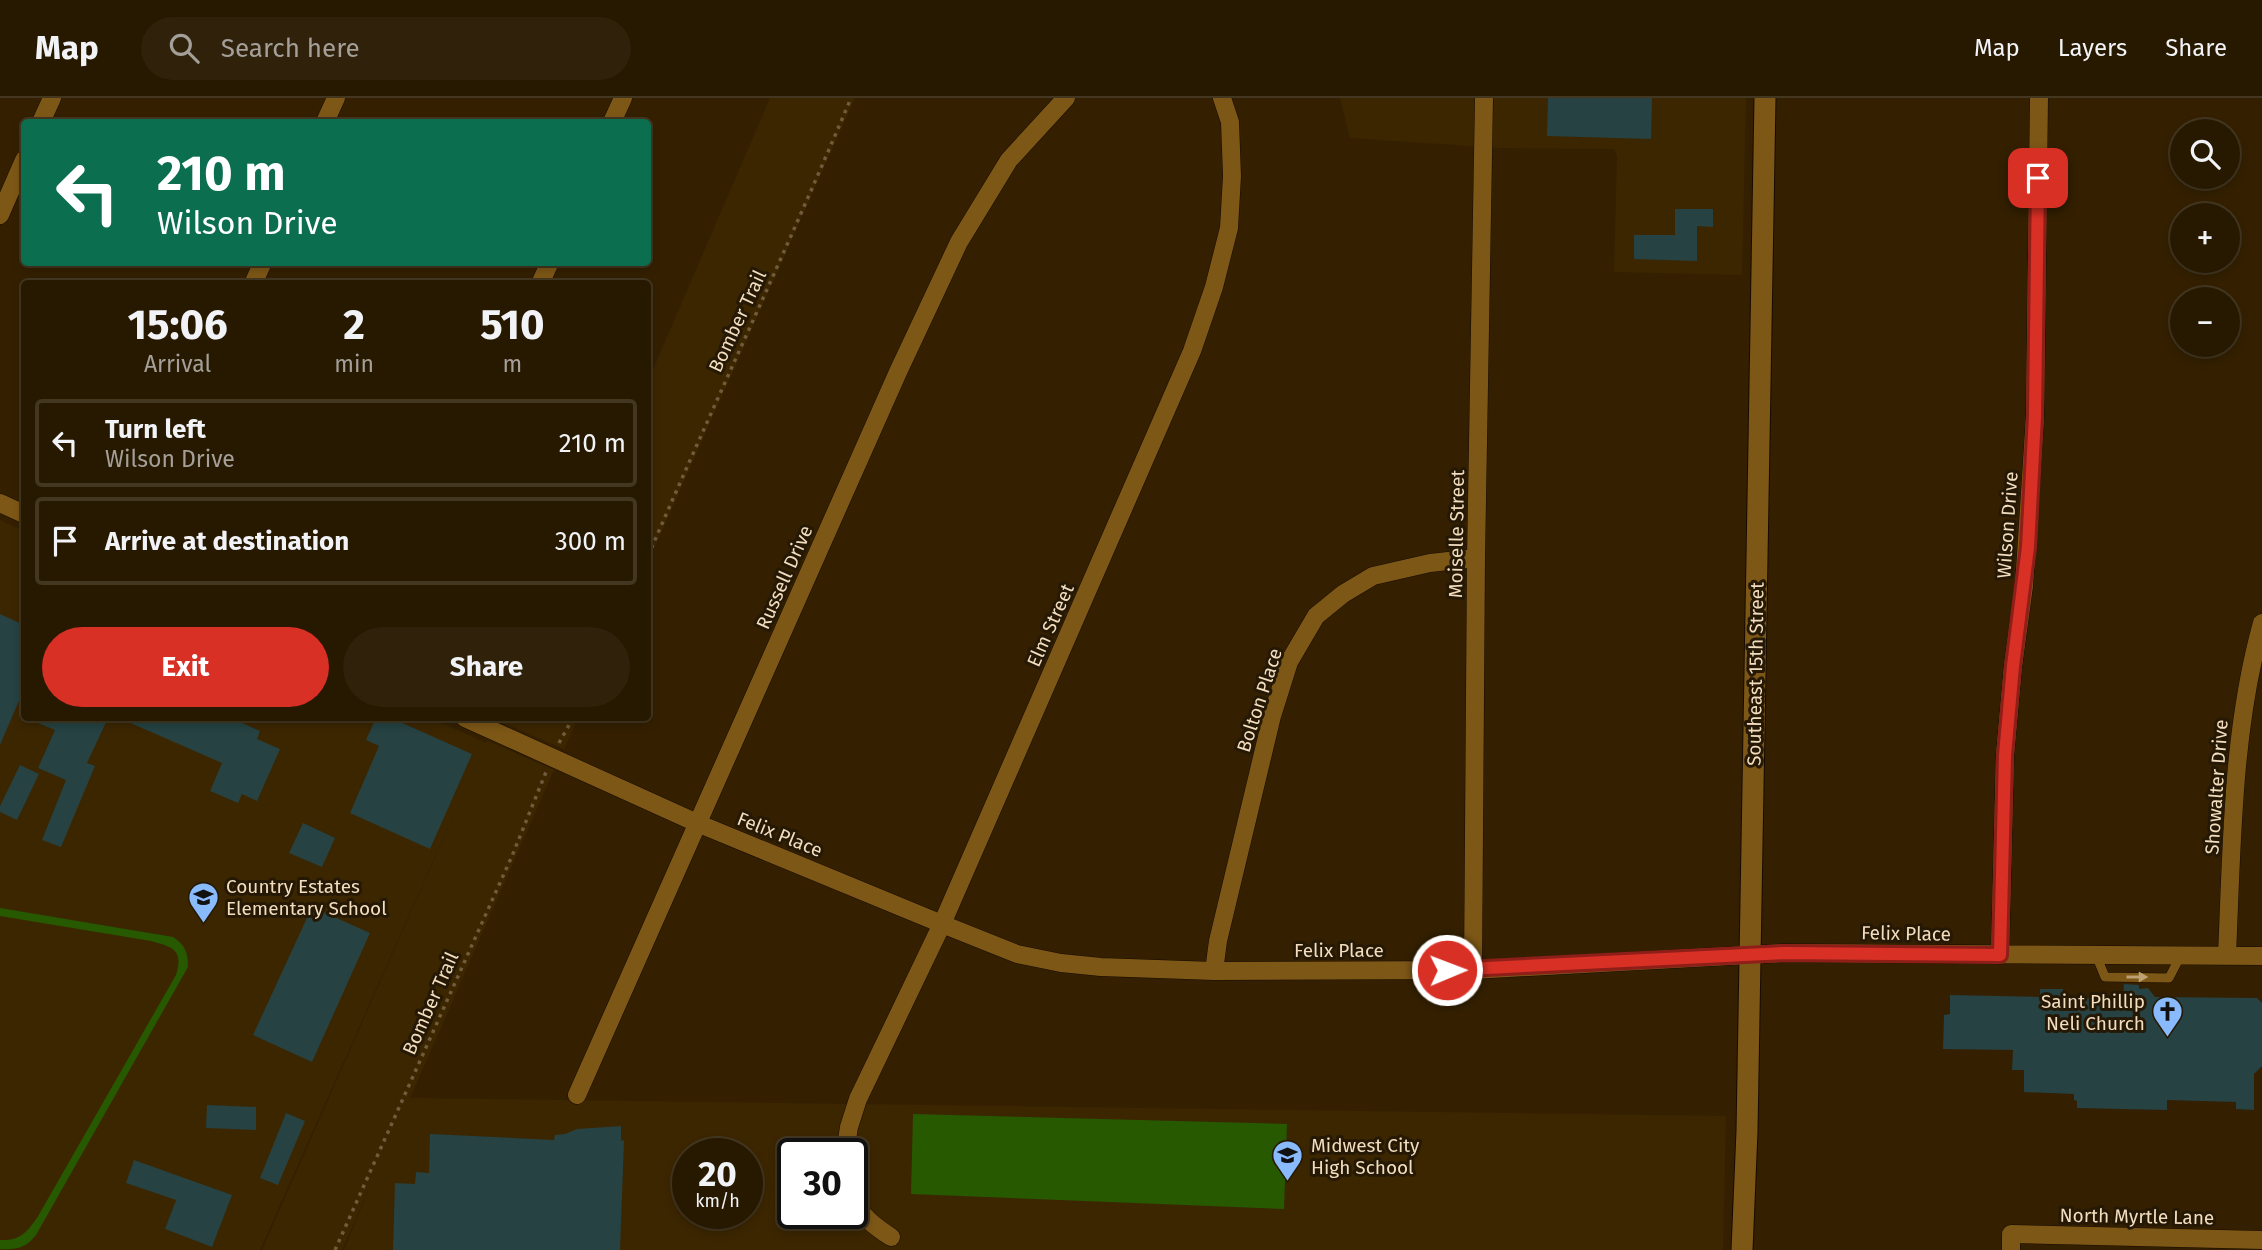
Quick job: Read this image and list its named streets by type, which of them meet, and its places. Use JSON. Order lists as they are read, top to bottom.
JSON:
{
  "streets": {
    "main road": ["Southeast 15th Street"],
    "street": [
      "Wilson Drive",
      "Moiselle Street",
      "Russell Drive",
      "Elm Street",
      "Bolton Place",
      "Showalter Drive",
      "Felix Place",
      "North Myrtle Lane"
    ],
    "path": ["Bomber Trail"]
  },
  "crossings": [
    ["Wilson Drive", "Felix Place"],
    ["Moiselle Street", "Bolton Place"],
    ["Moiselle Street", "Felix Place"],
    ["Russell Drive", "Felix Place"],
    ["Elm Street", "Felix Place"],
    ["Southeast 15th Street", "Felix Place"],
    ["Bolton Place", "Felix Place"],
    ["Showalter Drive", "Felix Place"]
  ],
  "places": {
    "school or university": ["Country Estates Elementary School", "Midwest City High School"],
    "church": ["Saint Phillip Neli Church"]
  },
  "page": {
    "header": "Map",
    "search": "Search here",
    "nav": ["Map", "Layers", "Share"],
    "map_buttons": ["+", "−"],
    "turn": ["210 m", "Wilson Drive"],
    "eta": [
      "15:06",
      "Arrival",
      "2",
      "min",
      "510",
      "m"
    ],
    "list": [
      {
        "name": "Turn left",
        "note": "Wilson Drive",
        "value": "210 m"
      },
      {
        "name": "Arrive at destination",
        "value": "300 m"
      }
    ],
    "buttons": ["Exit", "Share"],
    "speed": "20 km/h",
    "limit": "30"
  }
}
